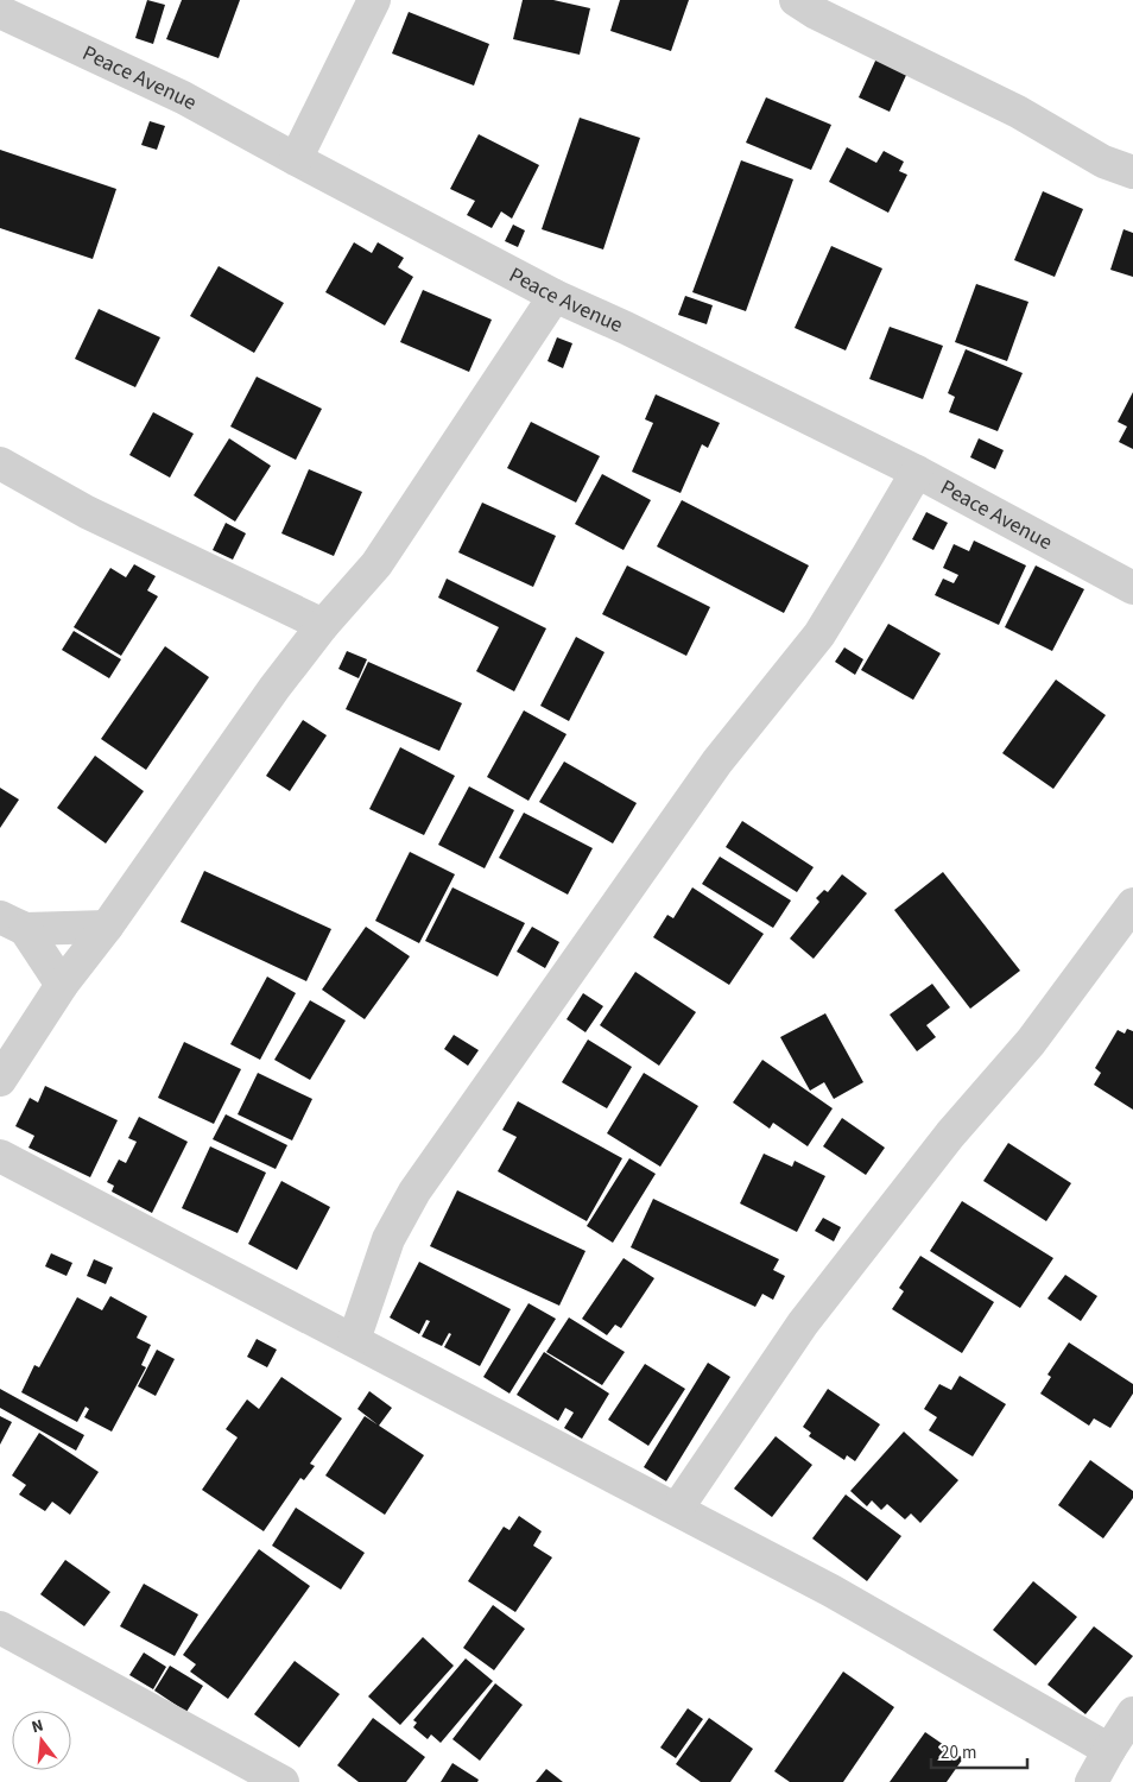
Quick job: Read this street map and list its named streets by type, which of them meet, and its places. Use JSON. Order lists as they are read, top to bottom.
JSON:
{
  "streets": {
    "street": ["Peace Avenue"]
  },
  "scale_bar": "20 m",
  "north": "top"
}
